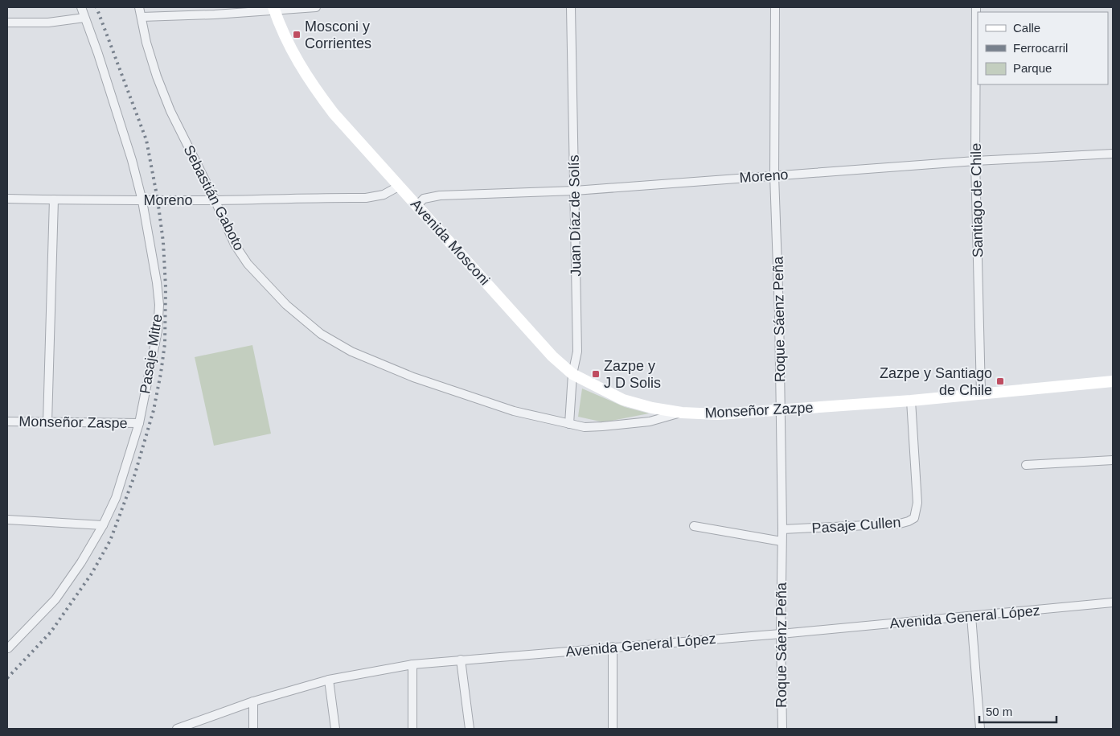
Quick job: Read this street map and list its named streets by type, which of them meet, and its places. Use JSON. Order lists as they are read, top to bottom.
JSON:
{
  "streets": {
    "street": [
      "Moreno",
      "Sebastián Gaboto",
      "Santiago de Chile",
      "Juan Díaz de Solís",
      "Avenida Mosconi",
      "Roque Sáenz Peña",
      "Pasaje Mitre",
      "Monseñor Zazpe",
      "Monseñor Zaspe",
      "Pasaje Cullen",
      "Avenida General López"
    ]
  },
  "crossings": [
    ["Moreno", "Sebastián Gaboto"],
    ["Moreno", "Santiago de Chile"],
    ["Moreno", "Juan Díaz de Solís"],
    ["Moreno", "Avenida Mosconi"],
    ["Moreno", "Roque Sáenz Peña"],
    ["Moreno", "Pasaje Mitre"],
    ["Sebastián Gaboto", "Monseñor Zazpe"],
    ["Santiago de Chile", "Monseñor Zazpe"],
    ["Juan Díaz de Solís", "Avenida Mosconi"],
    ["Juan Díaz de Solís", "Monseñor Zazpe"],
    ["Avenida Mosconi", "Monseñor Zazpe"],
    ["Roque Sáenz Peña", "Monseñor Zazpe"],
    ["Roque Sáenz Peña", "Pasaje Cullen"],
    ["Roque Sáenz Peña", "Avenida General López"],
    ["Pasaje Mitre", "Monseñor Zaspe"],
    ["Monseñor Zazpe", "Pasaje Cullen"]
  ],
  "places": {
    "transit": ["Mosconi y Corrientes", "Zazpe y J D Solis", "Zazpe y Santiago de Chile"]
  },
  "legend": ["Calle", "Ferrocarril", "Parque"],
  "scale_bar": "50 m"
}
